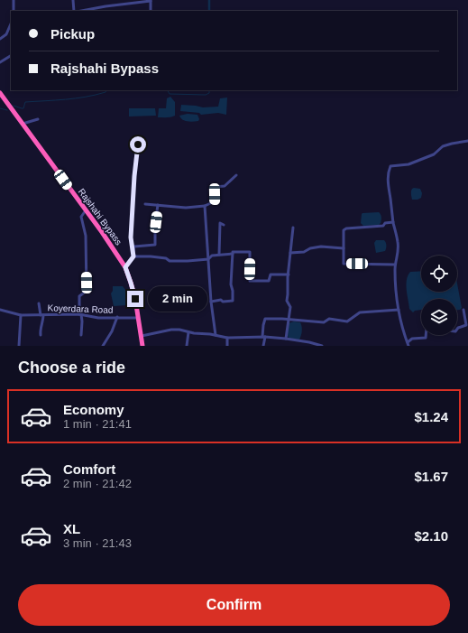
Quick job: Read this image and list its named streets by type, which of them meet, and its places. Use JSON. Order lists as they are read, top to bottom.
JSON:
{
  "streets": {
    "highway": ["Rajshahi Bypass"],
    "street": ["Koyerdara Road"]
  },
  "crossings": [
    ["Rajshahi Bypass", "Koyerdara Road"]
  ],
  "page": {
    "banner": ["Pickup", "Rajshahi Bypass"],
    "bubble": "2 min",
    "heading": "Choose a ride",
    "list": [
      {
        "name": "Economy",
        "note": "1 min · 21:41",
        "value": "$1.24"
      },
      {
        "name": "Comfort",
        "note": "2 min · 21:42",
        "value": "$1.67"
      },
      {
        "name": "XL",
        "note": "3 min · 21:43",
        "value": "$2.10"
      }
    ],
    "buttons": "Confirm"
  }
}
